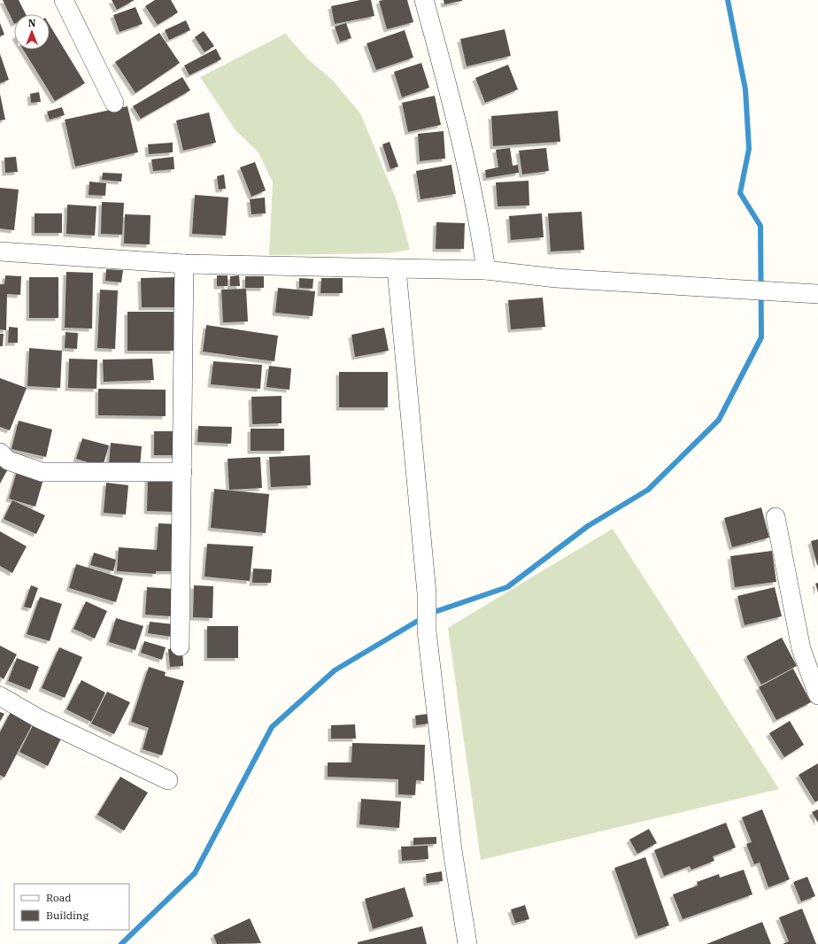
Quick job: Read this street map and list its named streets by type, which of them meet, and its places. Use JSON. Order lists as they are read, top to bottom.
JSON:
{
  "legend": ["Road", "Building"],
  "north": "top"
}
